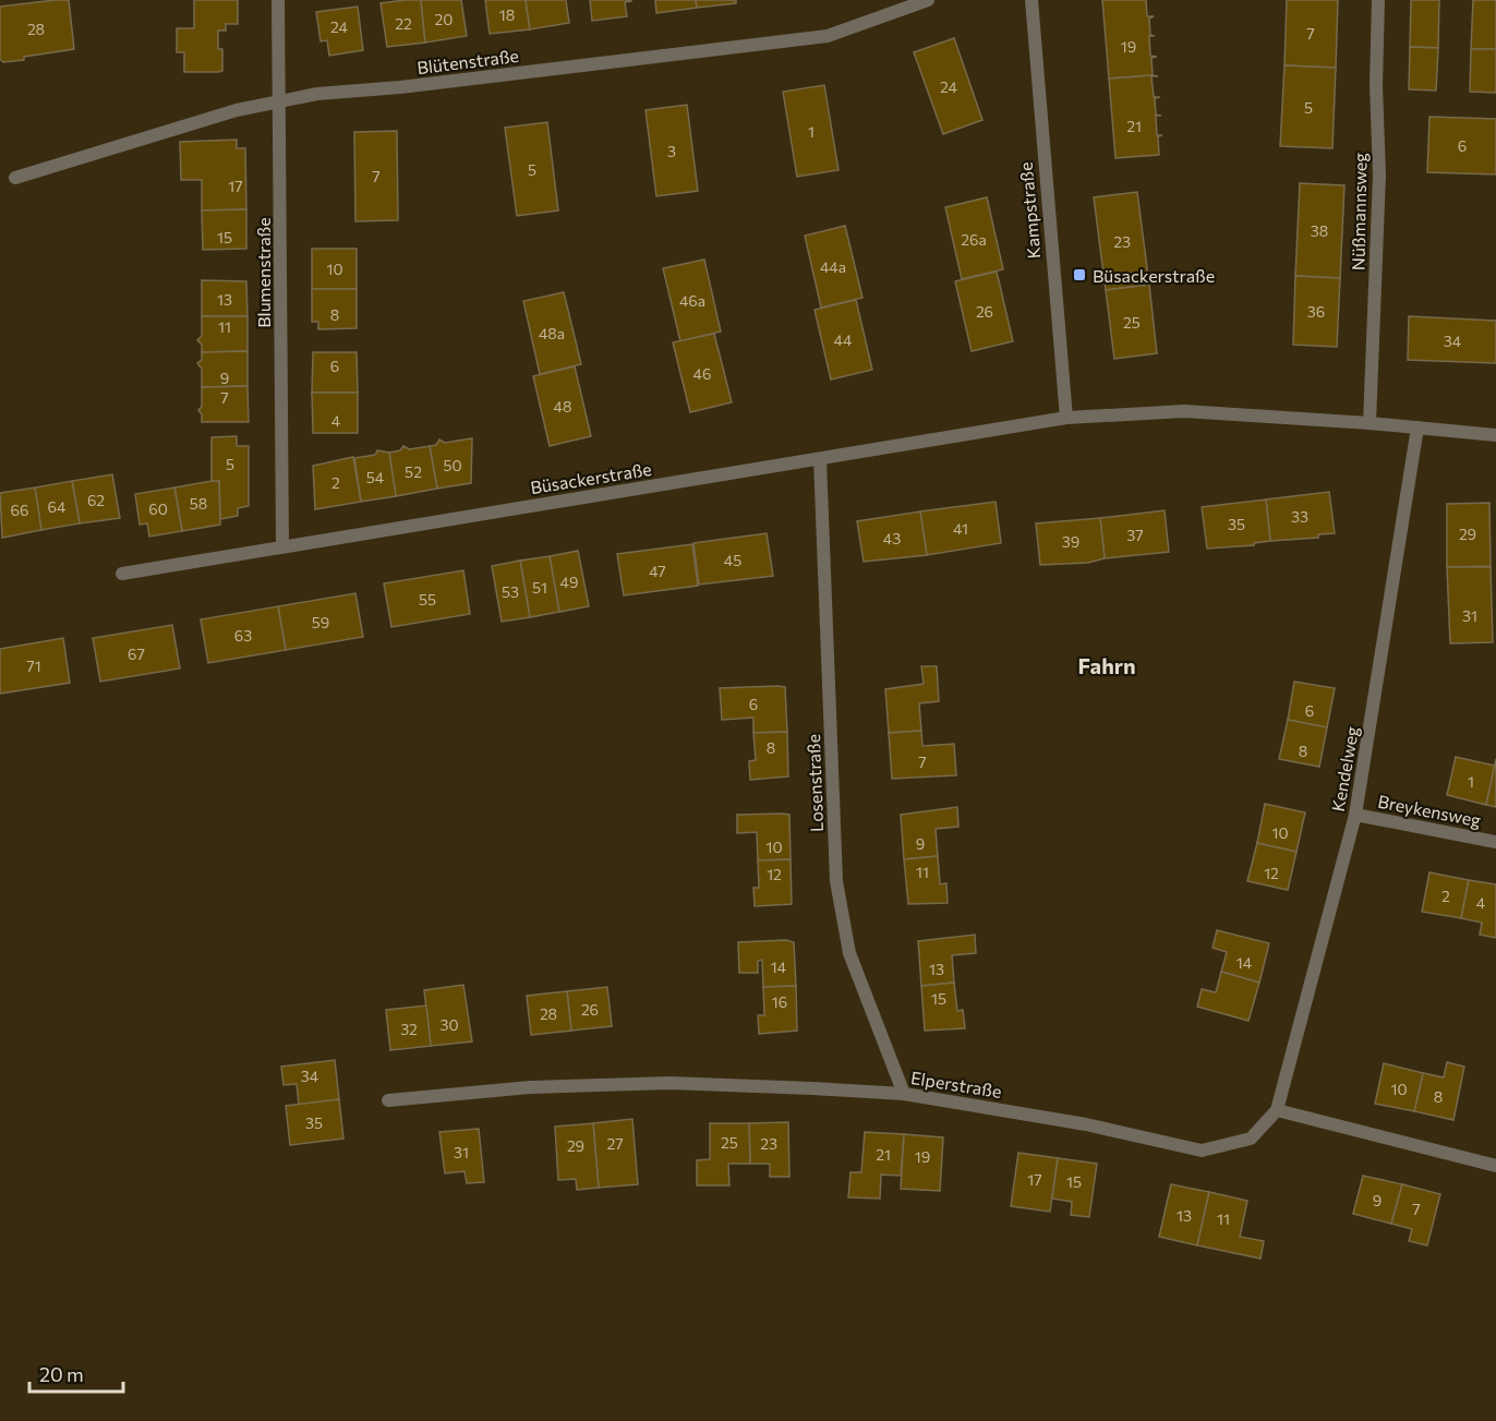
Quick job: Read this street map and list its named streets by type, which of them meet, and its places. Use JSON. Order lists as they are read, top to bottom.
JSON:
{
  "streets": {
    "street": [
      "Blütenstraße",
      "Kampstraße",
      "Nüßmannsweg",
      "Blumenstraße",
      "Büsackerstraße",
      "Kendelweg",
      "Losenstraße",
      "Breykensweg",
      "Elperstraße"
    ]
  },
  "crossings": [
    ["Blütenstraße", "Blumenstraße"],
    ["Kampstraße", "Büsackerstraße"],
    ["Nüßmannsweg", "Büsackerstraße"],
    ["Blumenstraße", "Büsackerstraße"],
    ["Büsackerstraße", "Kendelweg"],
    ["Büsackerstraße", "Losenstraße"],
    ["Kendelweg", "Breykensweg"],
    ["Kendelweg", "Elperstraße"],
    ["Losenstraße", "Elperstraße"]
  ],
  "districts": ["Fahrn"],
  "places": {
    "transit": ["Büsackerstraße"]
  },
  "house_numbers": [
    "18",
    "20",
    "22",
    "24",
    "28",
    "7",
    "19",
    "24",
    "5",
    "21",
    "1",
    "6",
    "3",
    "5",
    "7",
    "17",
    "38",
    "15",
    "26a",
    "23",
    "44a",
    "10",
    "13",
    "46a",
    "26",
    "36",
    "8",
    "25",
    "11",
    "48a",
    "44",
    "34",
    "6",
    "46",
    "9",
    "7",
    "48",
    "4",
    "5",
    "50",
    "52",
    "54",
    "2",
    "62",
    "58",
    "64",
    "60",
    "66",
    "33",
    "35",
    "41",
    "29",
    "37",
    "43",
    "39",
    "45",
    "47",
    "49",
    "51",
    "53",
    "55",
    "31",
    "59",
    "63",
    "67",
    "71",
    "6",
    "6",
    "8",
    "8",
    "7",
    "1",
    "10",
    "9",
    "10",
    "11",
    "12",
    "12",
    "2",
    "4",
    "14",
    "14",
    "13",
    "15",
    "16",
    "26",
    "28",
    "30",
    "32",
    "34",
    "10",
    "8",
    "35",
    "25",
    "27",
    "23",
    "29",
    "31",
    "21",
    "19",
    "17",
    "15",
    "9",
    "7",
    "13",
    "11"
  ],
  "scale_bar": "20 m"
}
